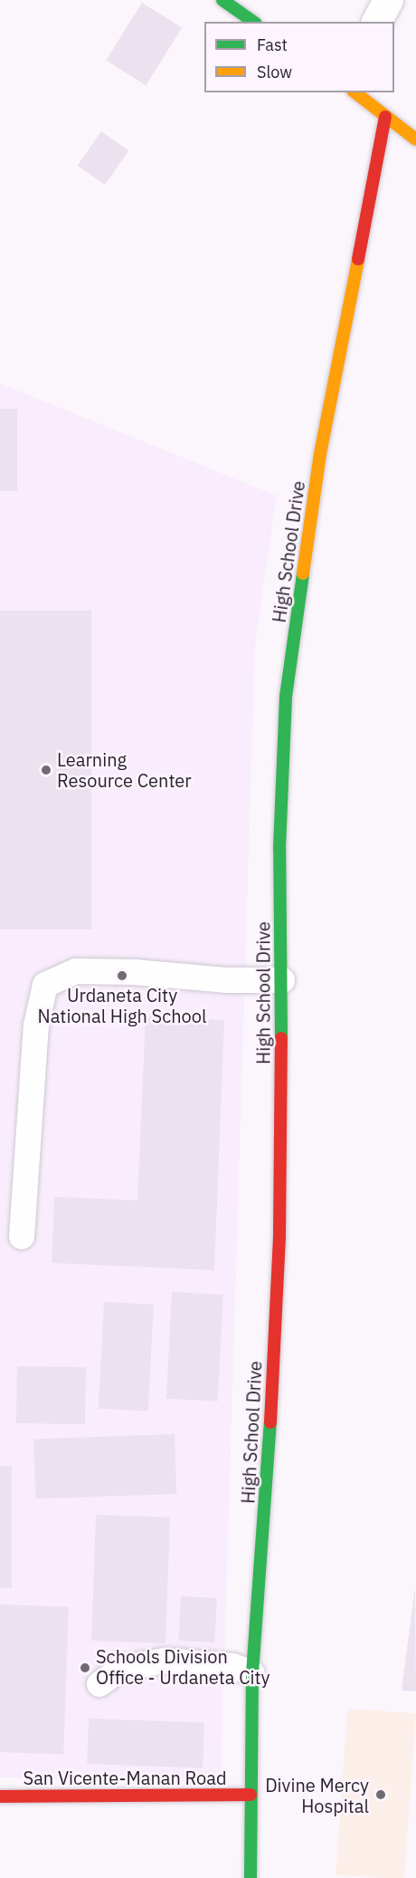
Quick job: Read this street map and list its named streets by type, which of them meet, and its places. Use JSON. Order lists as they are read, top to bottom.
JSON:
{
  "streets": {
    "street": ["High School Drive", "San Vicente-Manan Road"]
  },
  "crossings": [
    ["High School Drive", "San Vicente-Manan Road"]
  ],
  "places": [
    "Learning Resource Center",
    "Urdaneta City National High School",
    "Schools Division Office - Urdaneta City",
    "Divine Mercy Hospital"
  ],
  "legend": ["Fast", "Slow"]
}
